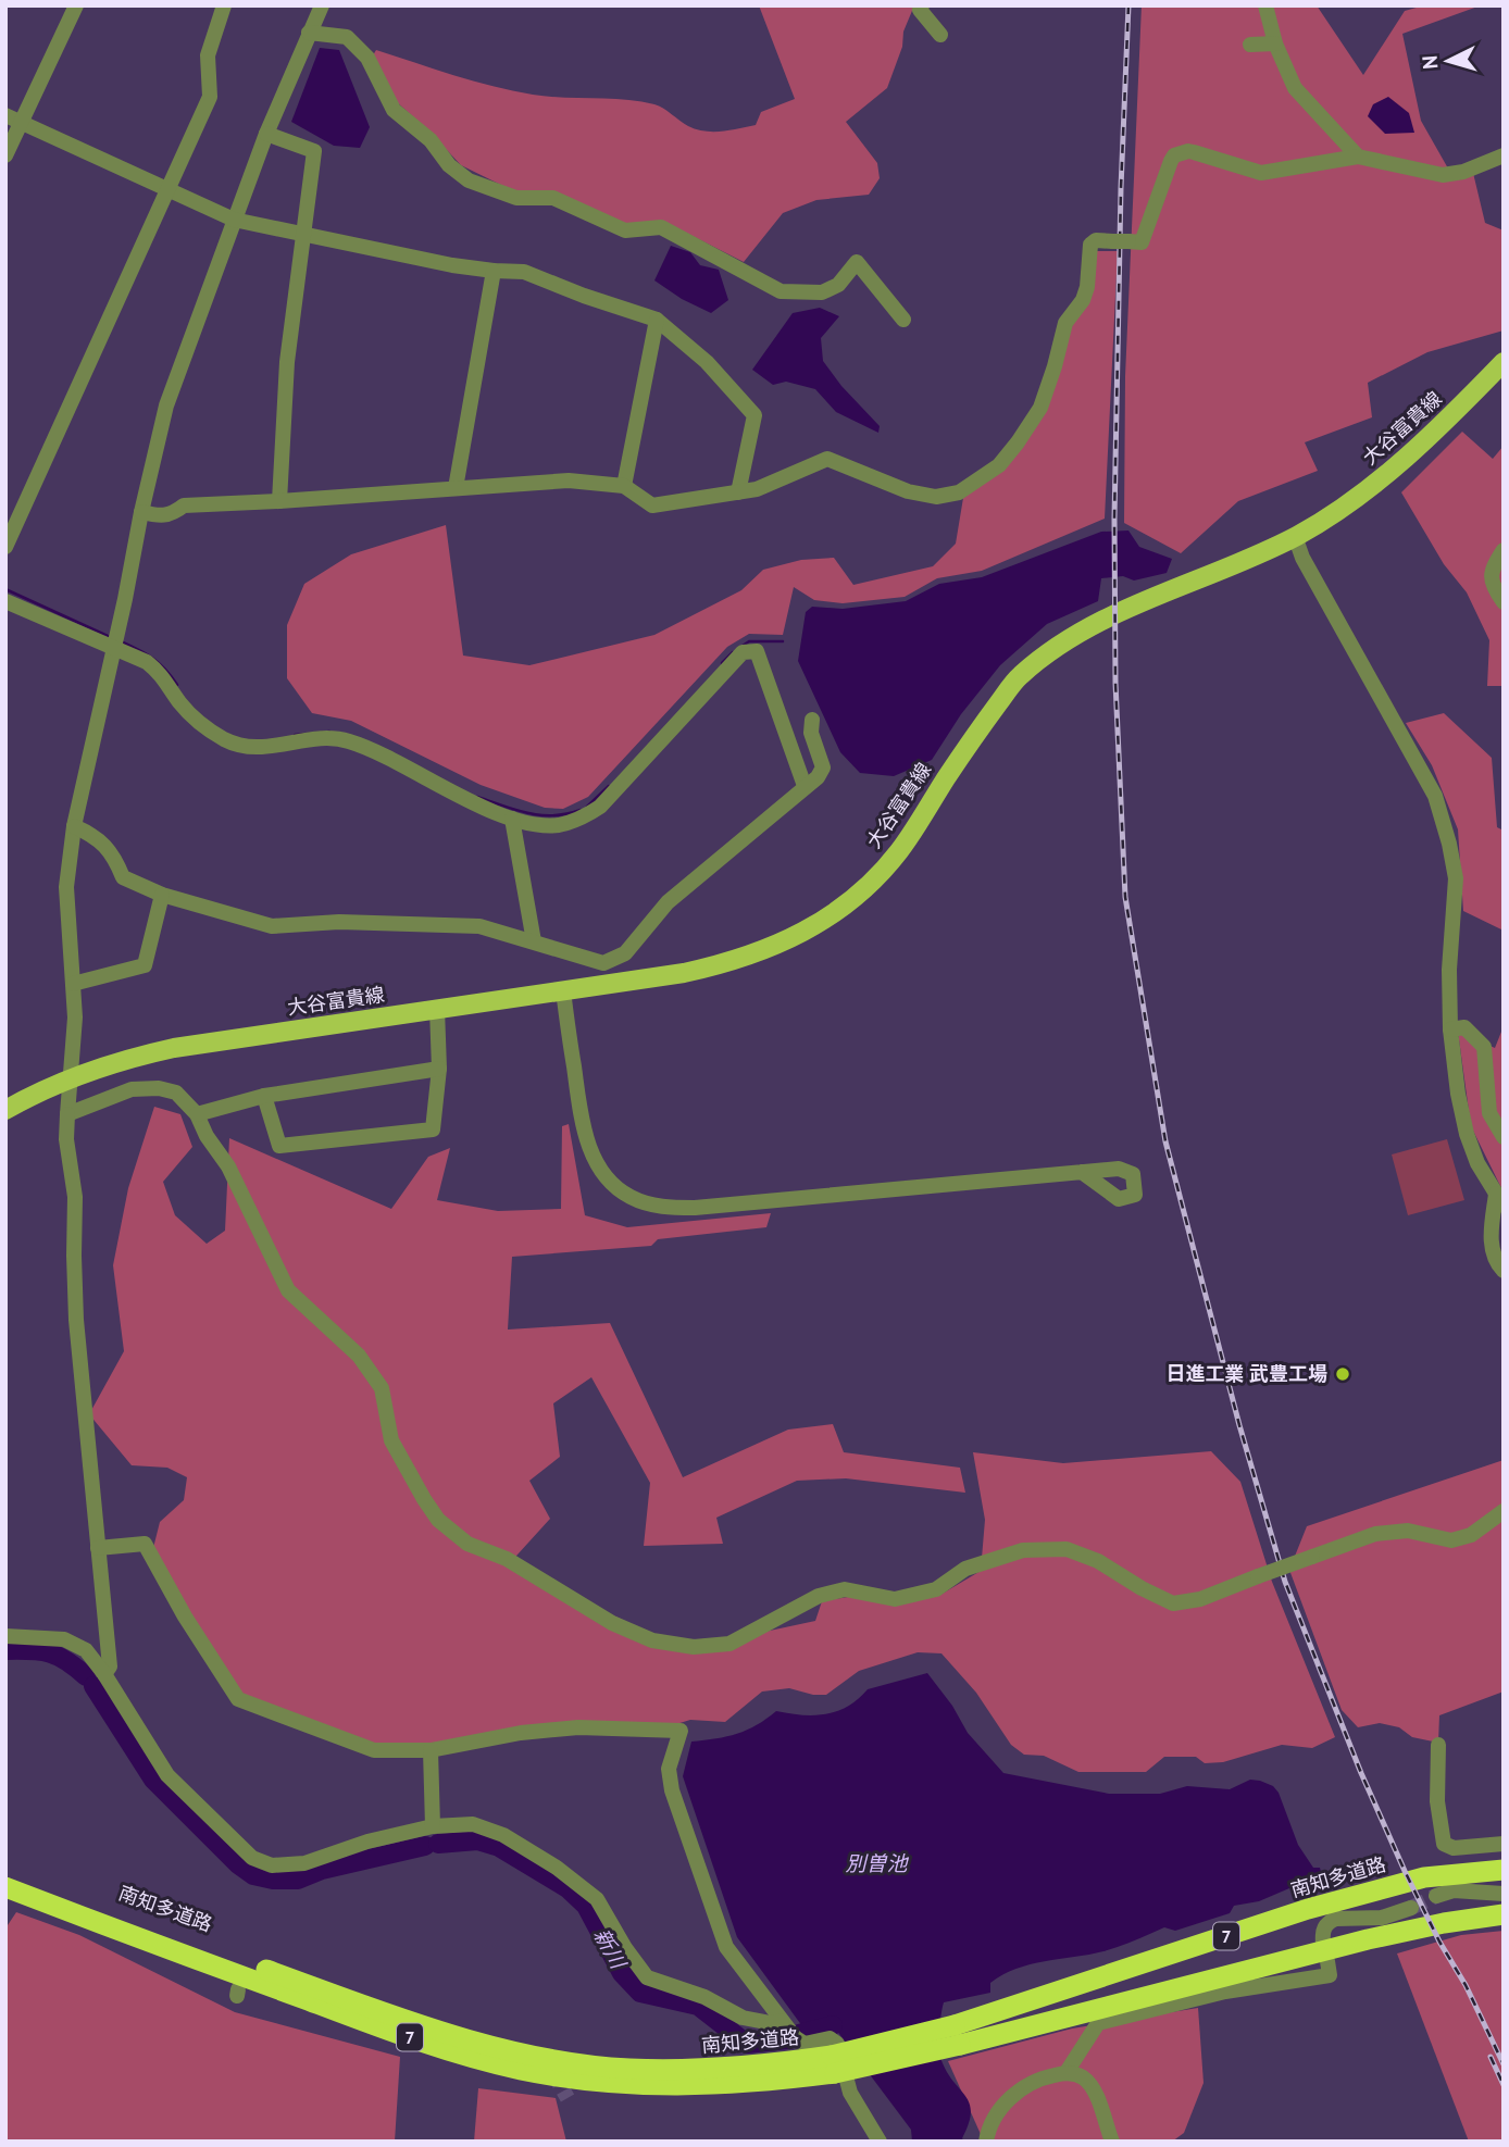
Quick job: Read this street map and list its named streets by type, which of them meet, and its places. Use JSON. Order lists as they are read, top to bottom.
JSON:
{
  "streets": {
    "highway": ["南知多道路", "7"],
    "main road": ["大谷富貴線"]
  },
  "water": ["別曽池", "新川"],
  "places": ["日進工業 武豊工場"],
  "north": "left"
}
